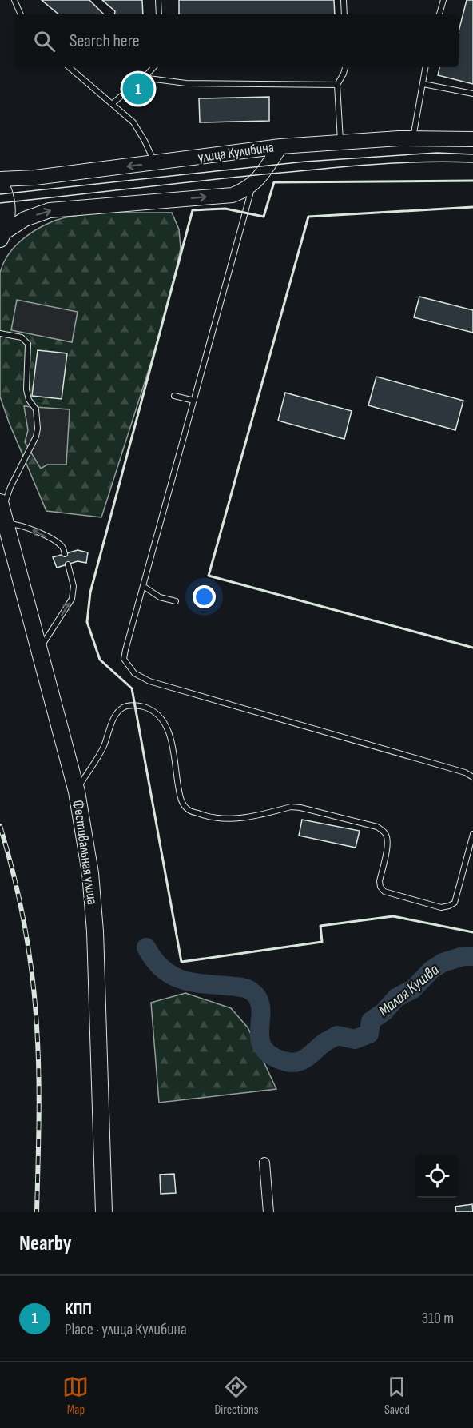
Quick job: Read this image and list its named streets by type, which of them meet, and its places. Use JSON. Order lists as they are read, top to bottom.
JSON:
{
  "streets": {
    "main road": ["Фестивальная улица"],
    "street": ["улица Кулибина"]
  },
  "water": ["Малая Кушва"],
  "page": {
    "search": "Search here",
    "pins": "1",
    "heading": "Nearby",
    "list": [
      {
        "mark": "1",
        "name": "КПП",
        "note": "Place · улица Кулибина",
        "value": "310 m"
      }
    ],
    "nav": ["Map", "Directions", "Saved"]
  }
}
